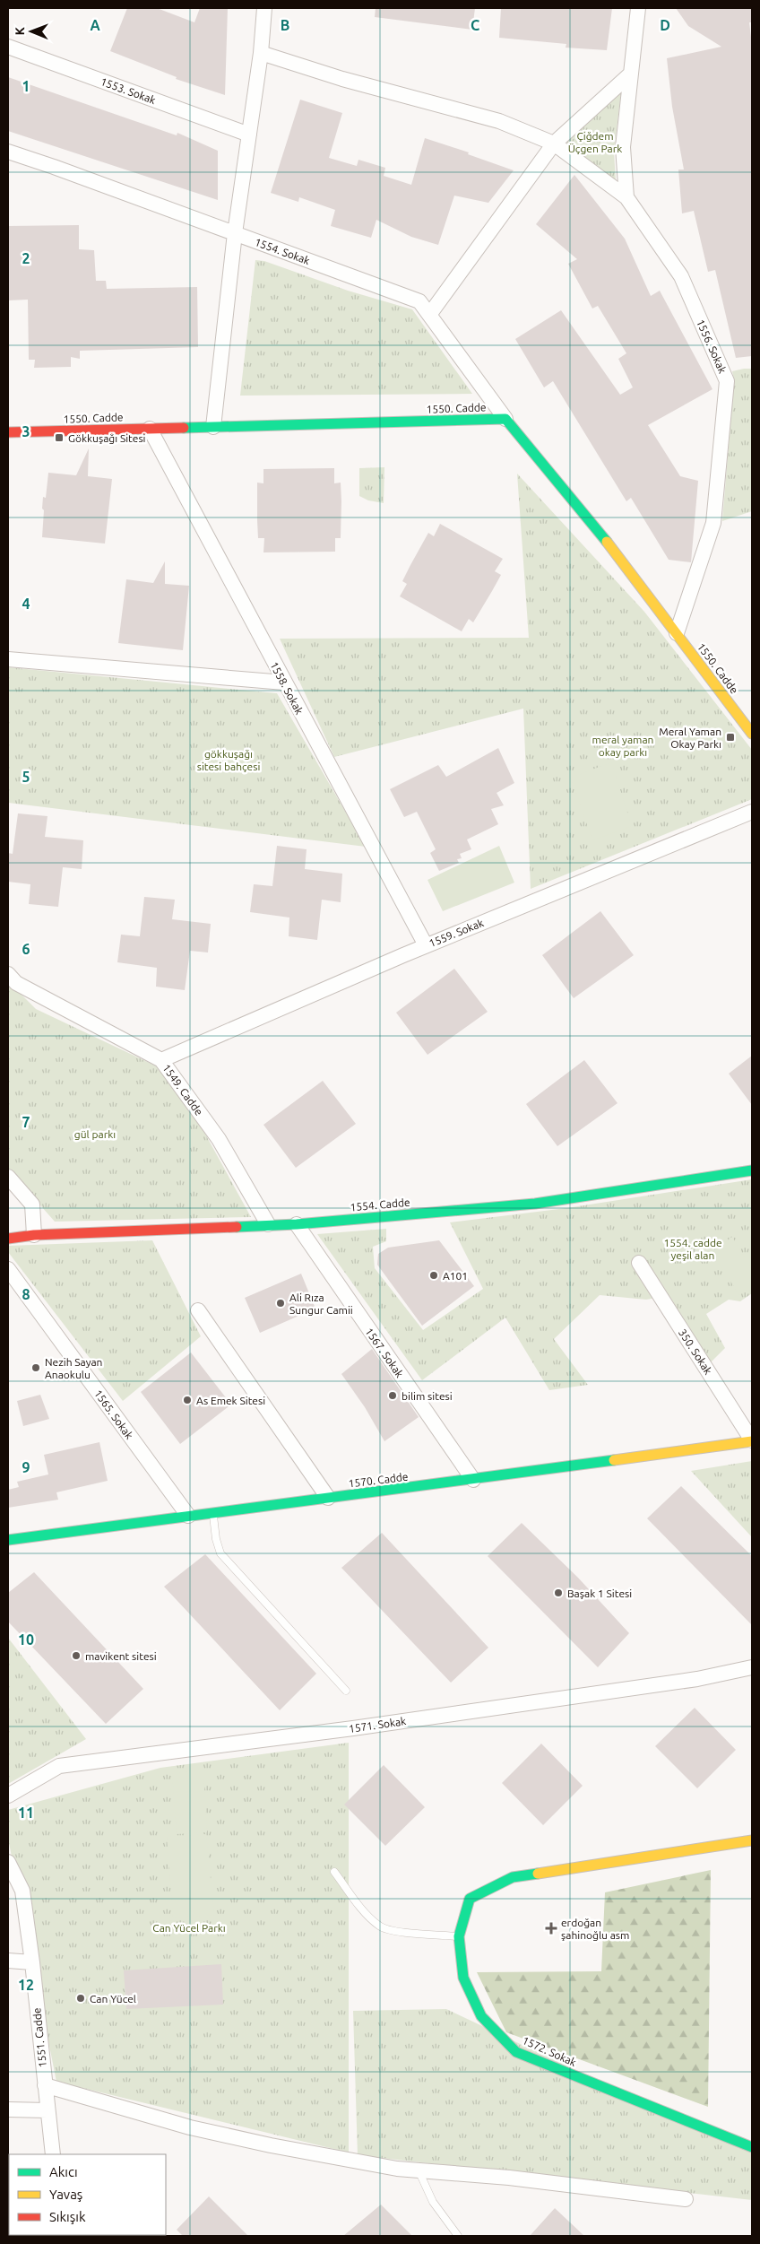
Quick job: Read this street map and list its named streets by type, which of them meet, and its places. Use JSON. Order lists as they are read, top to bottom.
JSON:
{
  "streets": {
    "street": [
      "1553. Sokak",
      "1554. Sokak",
      "1556. Sokak",
      "1550. Cadde",
      "1558. Sokak",
      "1559. Sokak",
      "1549. Cadde",
      "1554. Cadde",
      "350. Sokak",
      "1567. Sokak",
      "1565. Sokak",
      "1570. Cadde",
      "1571. Sokak",
      "1551. Cadde",
      "1572. Sokak"
    ]
  },
  "crossings": [
    ["1554. Sokak", "1550. Cadde"],
    ["1556. Sokak", "1550. Cadde"],
    ["1550. Cadde", "1558. Sokak"],
    ["1558. Sokak", "1559. Sokak"],
    ["1559. Sokak", "1549. Cadde"],
    ["1549. Cadde", "1554. Cadde"],
    ["1554. Cadde", "1567. Sokak"],
    ["350. Sokak", "1570. Cadde"],
    ["1567. Sokak", "1570. Cadde"],
    ["1565. Sokak", "1570. Cadde"]
  ],
  "parks": [
    "Çiğdem Üçgen Park",
    "meral yaman okay parkı",
    "gökkuşağı sitesi bahçesi",
    "gül parkı",
    "1554. cadde yeşil alan",
    "Can Yücel Parkı"
  ],
  "places": {
    "transit": ["Gökkuşağı Sitesi", "Meral Yaman Okay Parkı"],
    "other": [
      "A101",
      "Ali Rıza Sungur Camii",
      "Nezih Sayan Anaokulu",
      "bilim sitesi",
      "As Emek Sitesi",
      "Başak 1 Sitesi",
      "mavikent sitesi",
      "Can Yücel"
    ],
    "health": ["erdoğan şahinoğlu asm"]
  },
  "legend": ["Akıcı", "Yavaş", "Sıkışık"],
  "north": "left",
  "grid": {
    "columns": [
      "A",
      "B",
      "C",
      "D"
    ],
    "rows": [
      "1",
      "2",
      "3",
      "4",
      "5",
      "6",
      "7",
      "8",
      "9",
      "10",
      "11",
      "12"
    ]
  }
}
